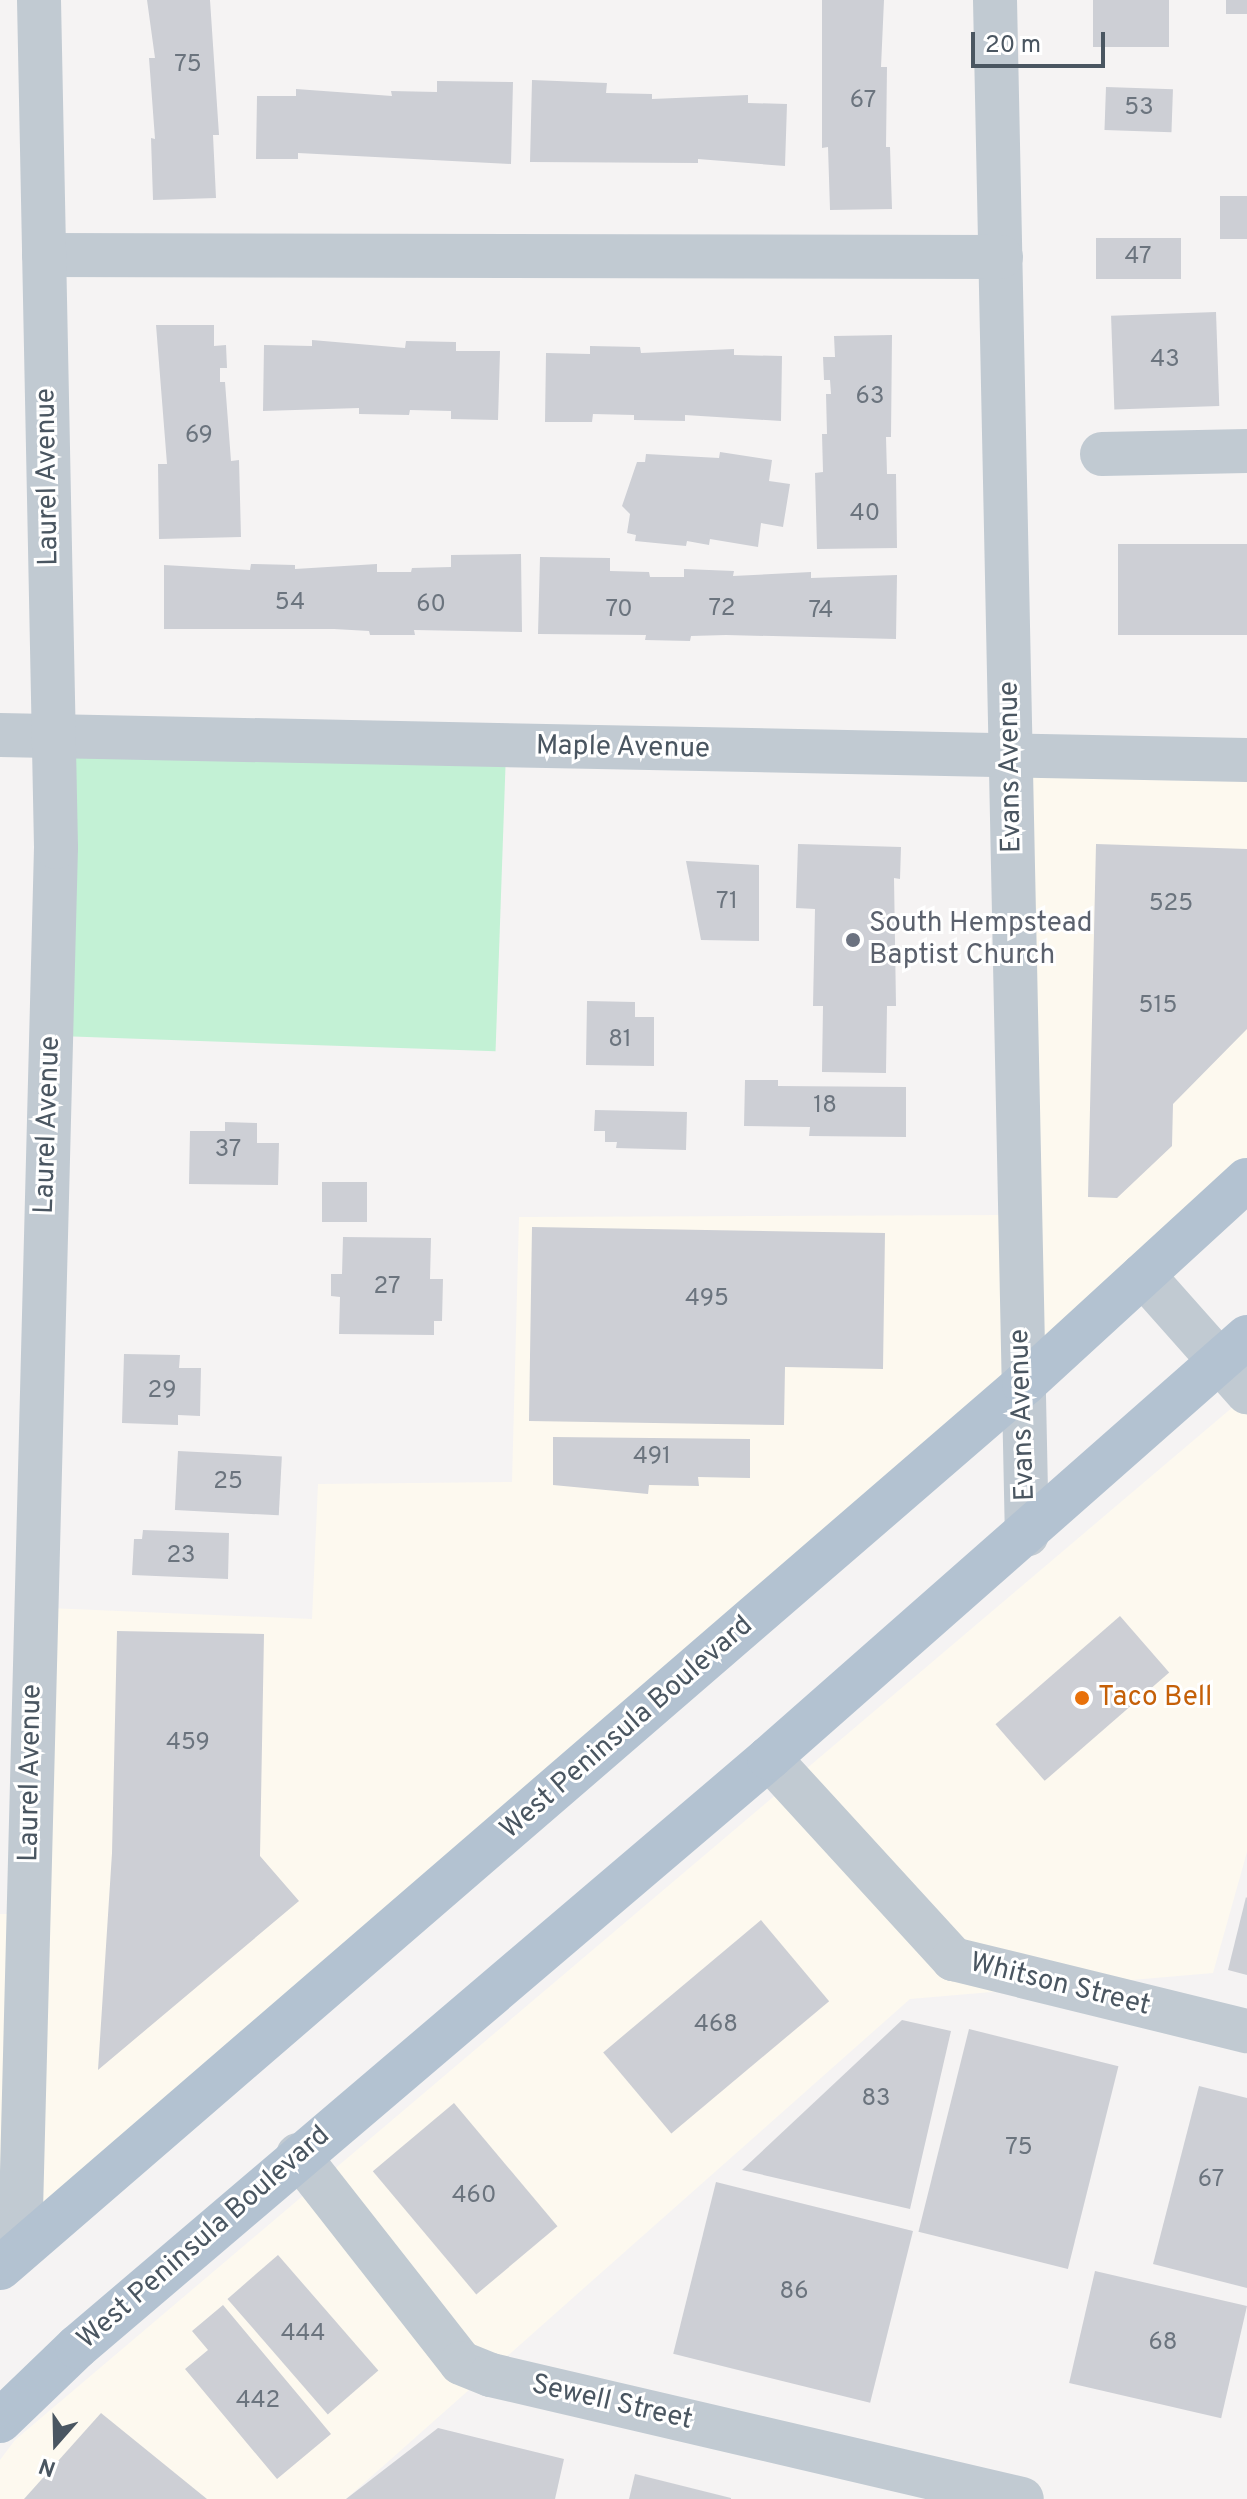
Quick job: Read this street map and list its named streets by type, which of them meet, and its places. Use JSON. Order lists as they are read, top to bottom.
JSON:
{
  "streets": {
    "main road": ["West Peninsula Boulevard"],
    "street": [
      "Laurel Avenue",
      "Maple Avenue",
      "Evans Avenue",
      "Whitson Street",
      "Sewell Street"
    ]
  },
  "crossings": [
    ["Laurel Avenue", "Maple Avenue"],
    ["Laurel Avenue", "West Peninsula Boulevard"],
    ["Maple Avenue", "Evans Avenue"],
    ["Evans Avenue", "West Peninsula Boulevard"],
    ["West Peninsula Boulevard", "Whitson Street"],
    ["West Peninsula Boulevard", "Sewell Street"]
  ],
  "places": ["South Hempstead Baptist Church", "Taco Bell"],
  "house_numbers": [
    "75",
    "67",
    "53",
    "47",
    "43",
    "63",
    "69",
    "40",
    "54",
    "60",
    "72",
    "70",
    "74",
    "71",
    "525",
    "515",
    "81",
    "18",
    "37",
    "27",
    "495",
    "29",
    "491",
    "25",
    "23",
    "459",
    "468",
    "83",
    "75",
    "67",
    "460",
    "86",
    "444",
    "68",
    "442"
  ],
  "scale_bar": "20 m",
  "north": "bottom"
}
